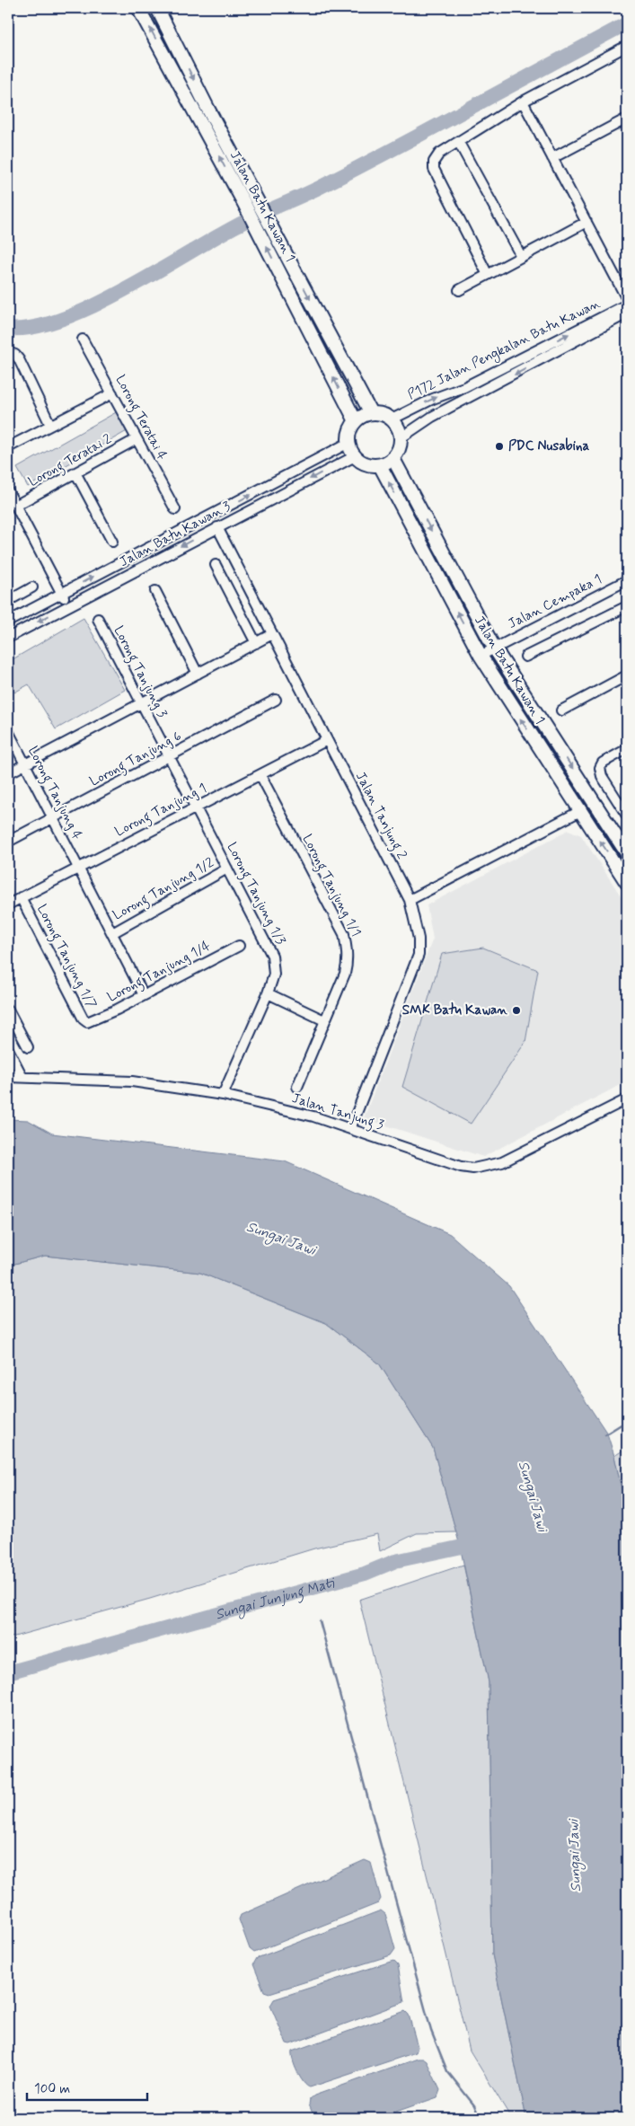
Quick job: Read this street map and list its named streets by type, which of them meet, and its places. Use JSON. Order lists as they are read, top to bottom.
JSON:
{
  "streets": {
    "street": [
      "Jalan Batu Kawan 1",
      "P172 Jalan Pengkalan Batu Kawan",
      "Lorong Teratai 4",
      "Lorong Teratai 2",
      "Jalan Batu Kawan 3",
      "Jalan Cempaka 1",
      "Lorong Tanjung 3",
      "Lorong Tanjung 6",
      "Lorong Tanjung 4",
      "Lorong Tanjung 1",
      "Jalan Tanjung 2",
      "Lorong Tanjung 1/1",
      "Lorong Tanjung 1/2",
      "Lorong Tanjung 1/3",
      "Lorong Tanjung 1/7",
      "Lorong Tanjung 1/4",
      "Jalan Tanjung 3"
    ]
  },
  "crossings": [
    ["Jalan Batu Kawan 1", "P172 Jalan Pengkalan Batu Kawan"],
    ["Jalan Batu Kawan 1", "Jalan Batu Kawan 3"],
    ["Jalan Batu Kawan 1", "Jalan Cempaka 1"],
    ["P172 Jalan Pengkalan Batu Kawan", "Jalan Batu Kawan 3"],
    ["Lorong Teratai 4", "Lorong Teratai 2"],
    ["Jalan Batu Kawan 3", "Jalan Tanjung 2"],
    ["Lorong Tanjung 3", "Lorong Tanjung 6"],
    ["Lorong Tanjung 3", "Lorong Tanjung 1"],
    ["Lorong Tanjung 3", "Lorong Tanjung 1/3"],
    ["Lorong Tanjung 6", "Lorong Tanjung 4"],
    ["Lorong Tanjung 4", "Lorong Tanjung 1"],
    ["Lorong Tanjung 4", "Lorong Tanjung 1/2"],
    ["Lorong Tanjung 4", "Lorong Tanjung 1/4"],
    ["Lorong Tanjung 1", "Jalan Tanjung 2"],
    ["Lorong Tanjung 1", "Lorong Tanjung 1/1"],
    ["Lorong Tanjung 1", "Lorong Tanjung 1/3"],
    ["Lorong Tanjung 1", "Lorong Tanjung 1/7"],
    ["Jalan Tanjung 2", "Jalan Tanjung 3"],
    ["Lorong Tanjung 1/2", "Lorong Tanjung 1/3"],
    ["Lorong Tanjung 1/3", "Jalan Tanjung 3"],
    ["Lorong Tanjung 1/7", "Lorong Tanjung 1/4"]
  ],
  "water": ["Sungai Jawi", "Sungai Junjung Mati"],
  "places": ["PDC Nusabina", "SMK Batu Kawan"],
  "scale_bar": "100 m"
}
